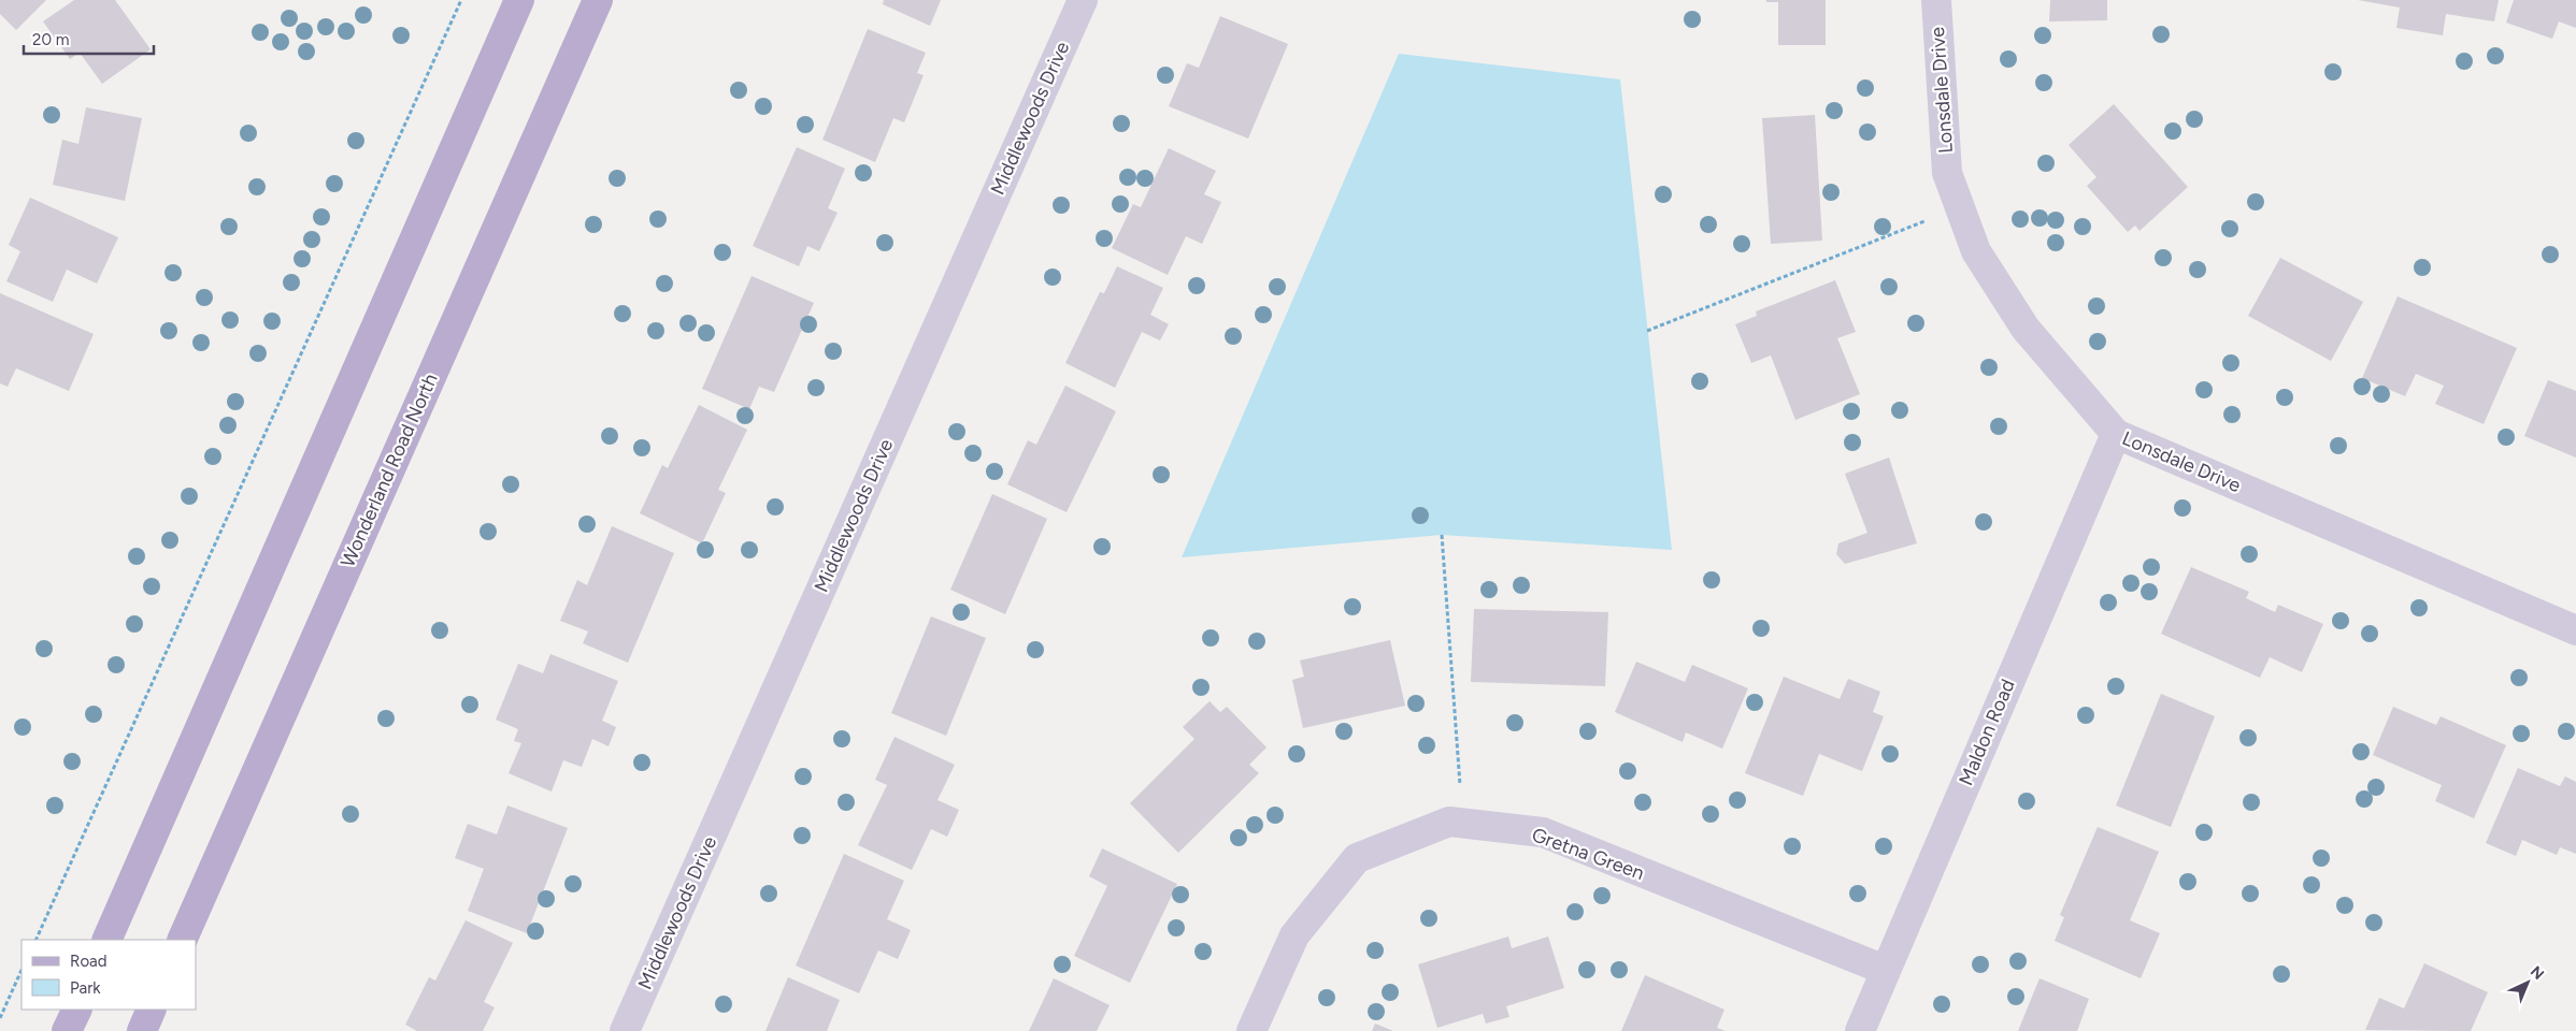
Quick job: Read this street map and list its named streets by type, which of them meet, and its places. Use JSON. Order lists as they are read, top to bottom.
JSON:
{
  "streets": {
    "main road": ["Wonderland Road North"],
    "street": [
      "Lonsdale Drive",
      "Middlewoods Drive",
      "Maldon Road",
      "Gretna Green"
    ]
  },
  "crossings": [
    ["Lonsdale Drive", "Maldon Road"],
    ["Maldon Road", "Gretna Green"]
  ],
  "legend": ["Road", "Park"],
  "scale_bar": "20 m",
  "north": "top right"
}
